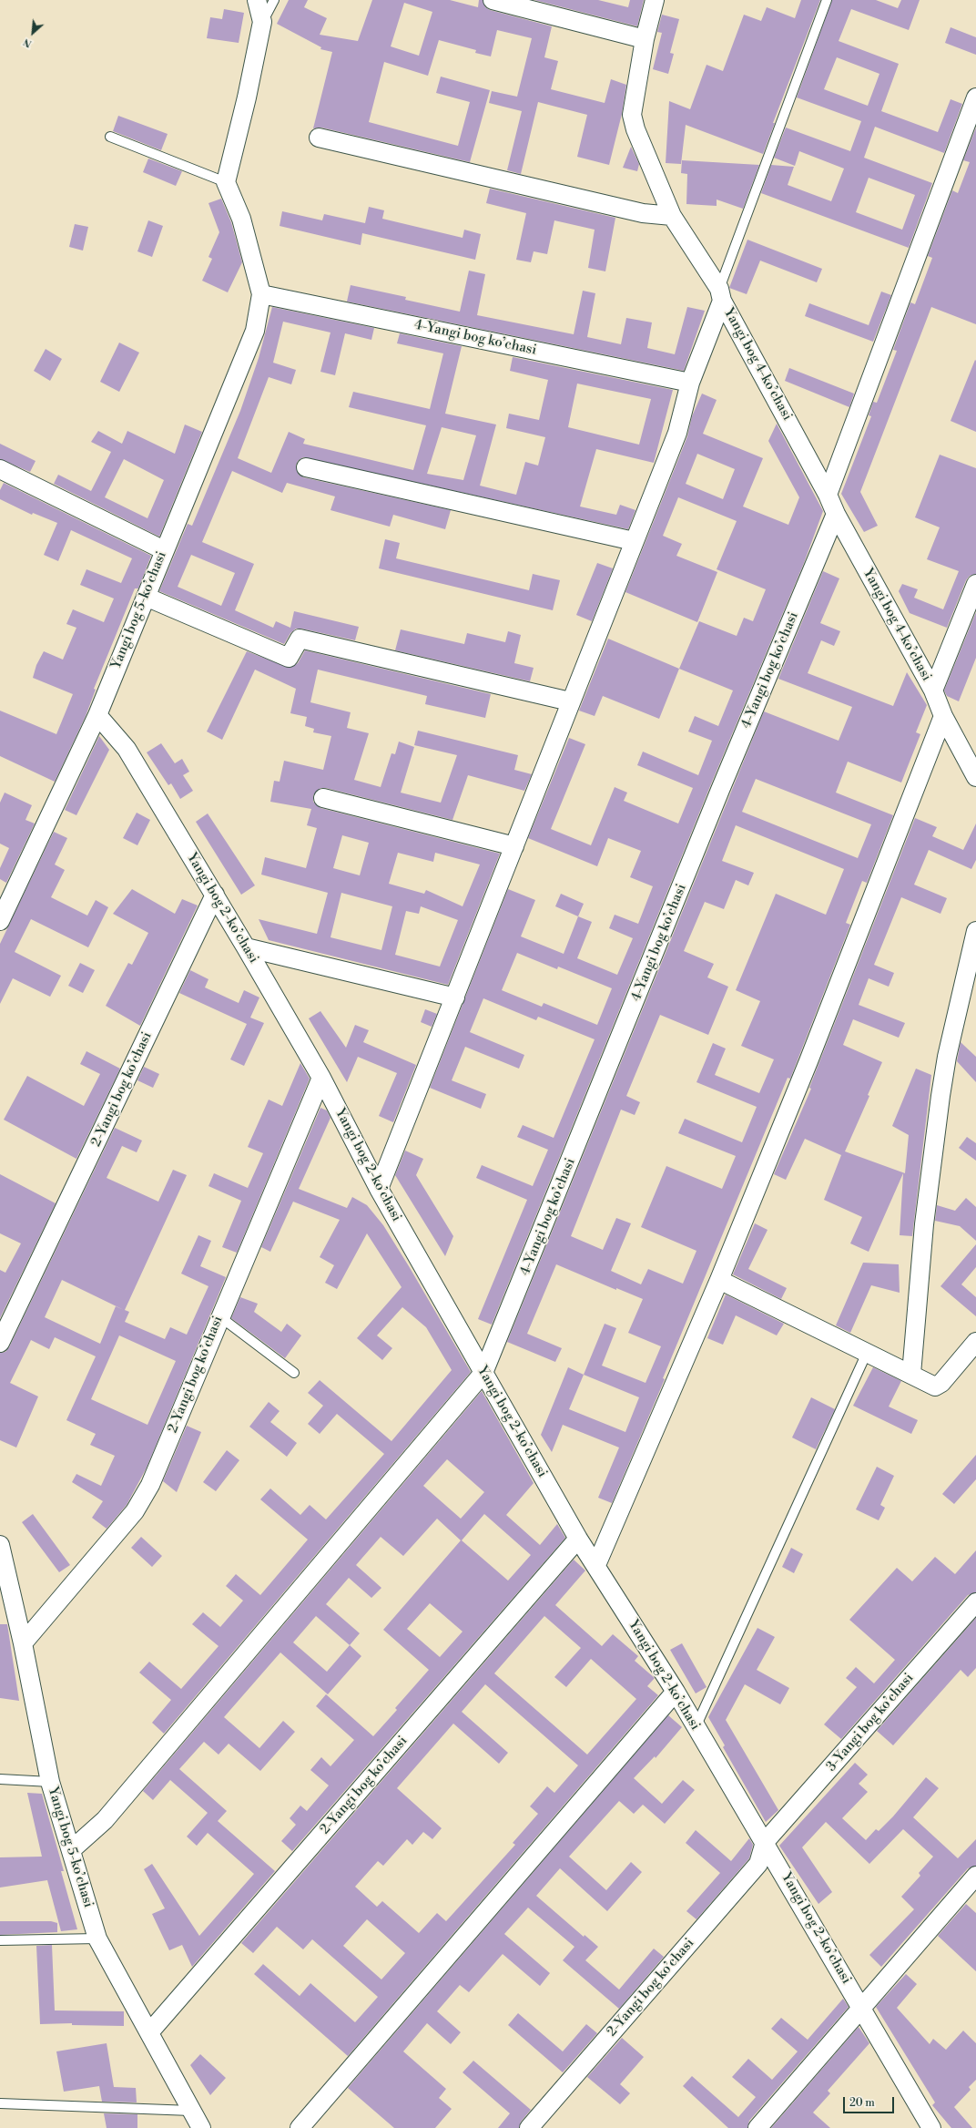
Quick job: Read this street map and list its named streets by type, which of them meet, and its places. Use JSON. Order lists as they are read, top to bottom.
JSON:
{
  "streets": {
    "street": [
      "4-Yangi bog koʼchasi",
      "Yangi bog 4-koʼchasi",
      "Yangi bog 5-koʼchasi",
      "Yangi bog 2-koʼchasi",
      "2-Yangi bog koʼchasi",
      "3-Yangi bog koʼchasi"
    ]
  },
  "crossings": [
    ["4-Yangi bog koʼchasi", "Yangi bog 4-koʼchasi"],
    ["4-Yangi bog koʼchasi", "Yangi bog 5-koʼchasi"],
    ["4-Yangi bog koʼchasi", "Yangi bog 2-koʼchasi"],
    ["Yangi bog 5-koʼchasi", "Yangi bog 2-koʼchasi"],
    ["Yangi bog 5-koʼchasi", "2-Yangi bog koʼchasi"],
    ["Yangi bog 2-koʼchasi", "2-Yangi bog koʼchasi"],
    ["Yangi bog 2-koʼchasi", "3-Yangi bog koʼchasi"],
    ["2-Yangi bog koʼchasi", "3-Yangi bog koʼchasi"]
  ],
  "scale_bar": "20 m",
  "north": "bottom left"
}
